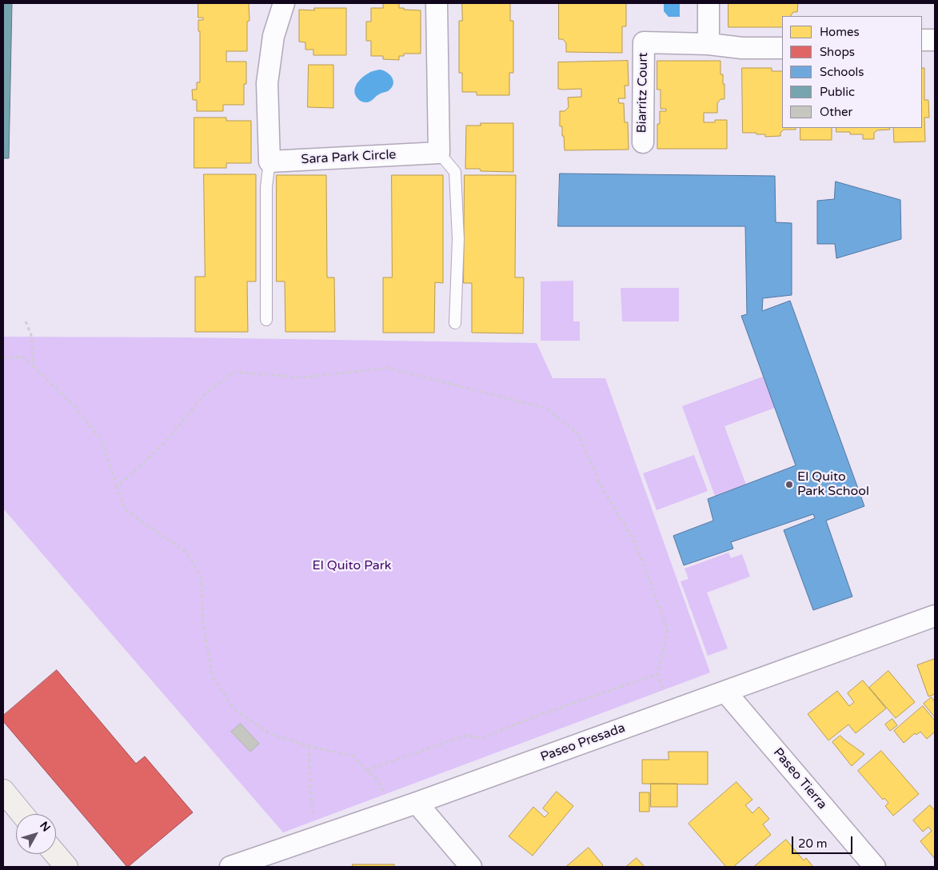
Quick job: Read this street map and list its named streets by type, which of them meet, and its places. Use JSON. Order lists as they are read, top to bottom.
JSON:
{
  "streets": {
    "street": [
      "Biarritz Court",
      "Sara Park Circle",
      "Paseo Presada",
      "Paseo Tierra"
    ]
  },
  "crossings": [
    ["Paseo Presada", "Paseo Tierra"]
  ],
  "parks": ["El Quito Park"],
  "places": ["El Quito Park School"],
  "legend": [
    "Homes",
    "Shops",
    "Schools",
    "Public",
    "Other"
  ],
  "scale_bar": "20 m",
  "north": "top right"
}
